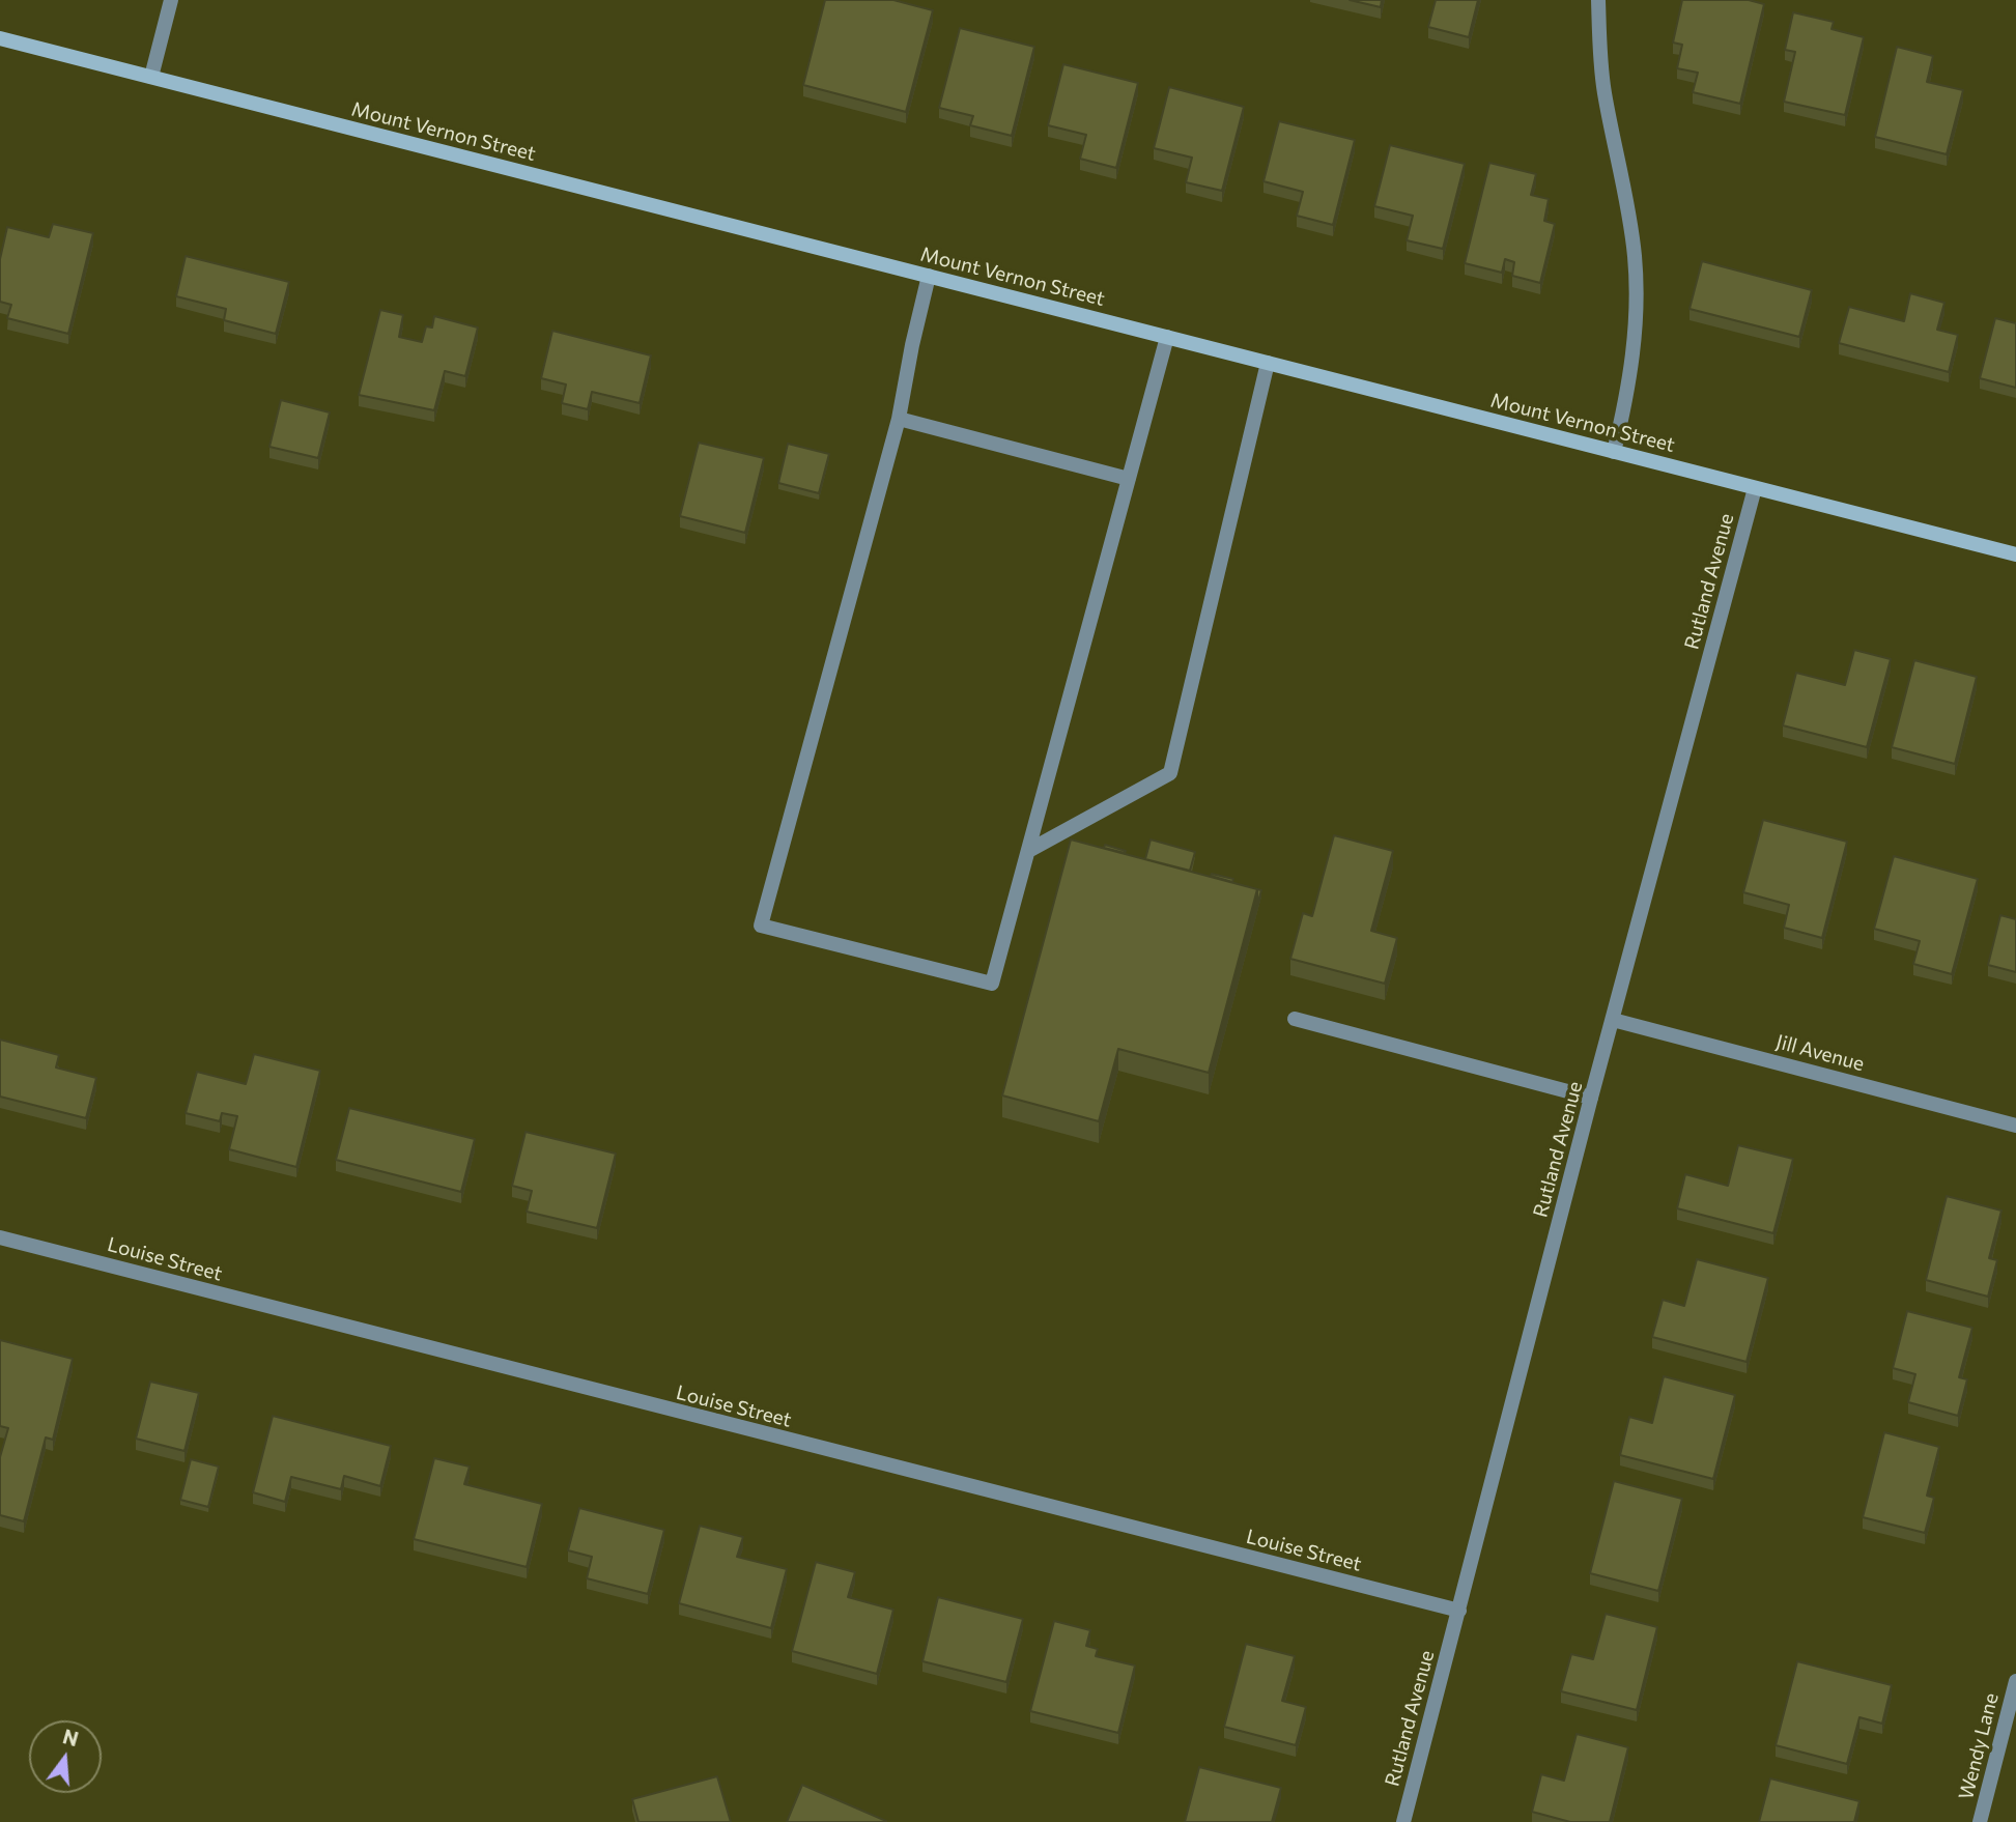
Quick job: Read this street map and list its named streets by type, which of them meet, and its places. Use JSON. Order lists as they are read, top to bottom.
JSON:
{
  "streets": {
    "street": [
      "Mount Vernon Street",
      "Rutland Avenue",
      "Jill Avenue",
      "Louise Street",
      "Wendy Lane"
    ]
  },
  "crossings": [
    ["Mount Vernon Street", "Rutland Avenue"],
    ["Rutland Avenue", "Jill Avenue"],
    ["Rutland Avenue", "Louise Street"]
  ],
  "north": "top"
}
